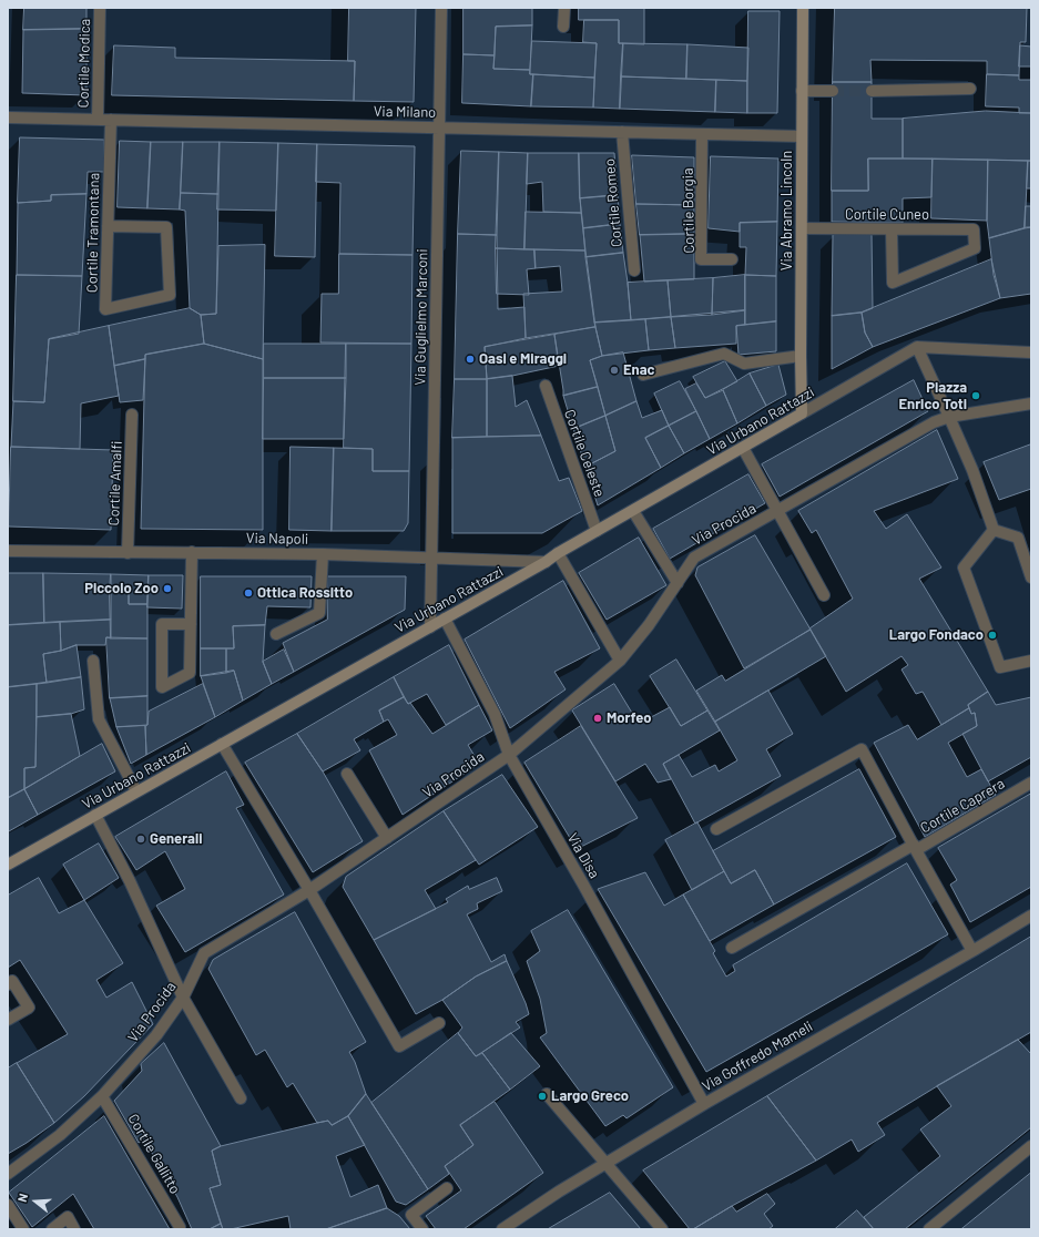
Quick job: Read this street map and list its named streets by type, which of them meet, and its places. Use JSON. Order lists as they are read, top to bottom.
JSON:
{
  "streets": {
    "main road": ["Via Abramo Lincoln", "Via Urbano Rattazzi"],
    "street": [
      "Cortile Modica",
      "Via Milano",
      "Cortile Romeo",
      "Cortile Borgia",
      "Cortile Cuneo",
      "Cortile Tramontana",
      "Via Guglielmo Marconi",
      "Cortile Celeste",
      "Cortile Amalfi",
      "Via Procida",
      "Via Napoli",
      "Cortile Caprera",
      "Via Disa",
      "Via Goffredo Mameli",
      "Cortile Gallitto"
    ]
  },
  "crossings": [
    ["Cortile Modica", "Via Milano"],
    ["Via Milano", "Cortile Romeo"],
    ["Via Milano", "Cortile Borgia"],
    ["Via Milano", "Via Abramo Lincoln"],
    ["Via Milano", "Cortile Tramontana"],
    ["Via Milano", "Via Guglielmo Marconi"],
    ["Via Abramo Lincoln", "Cortile Cuneo"],
    ["Via Abramo Lincoln", "Via Urbano Rattazzi"],
    ["Via Guglielmo Marconi", "Via Urbano Rattazzi"],
    ["Via Guglielmo Marconi", "Via Napoli"],
    ["Via Urbano Rattazzi", "Cortile Celeste"],
    ["Via Urbano Rattazzi", "Via Napoli"],
    ["Via Urbano Rattazzi", "Via Disa"],
    ["Cortile Amalfi", "Via Napoli"],
    ["Via Procida", "Via Disa"],
    ["Via Procida", "Cortile Gallitto"],
    ["Cortile Caprera", "Via Goffredo Mameli"],
    ["Via Disa", "Via Goffredo Mameli"]
  ],
  "places": [
    "Oasi e Miraggi",
    "Enac",
    "Piazza Enrico Toti",
    "Piccolo Zoo",
    "Ottica Rossitto",
    "Largo Fondaco",
    "Morfeo",
    "Generali",
    "Largo Greco"
  ],
  "north": "left"
}
